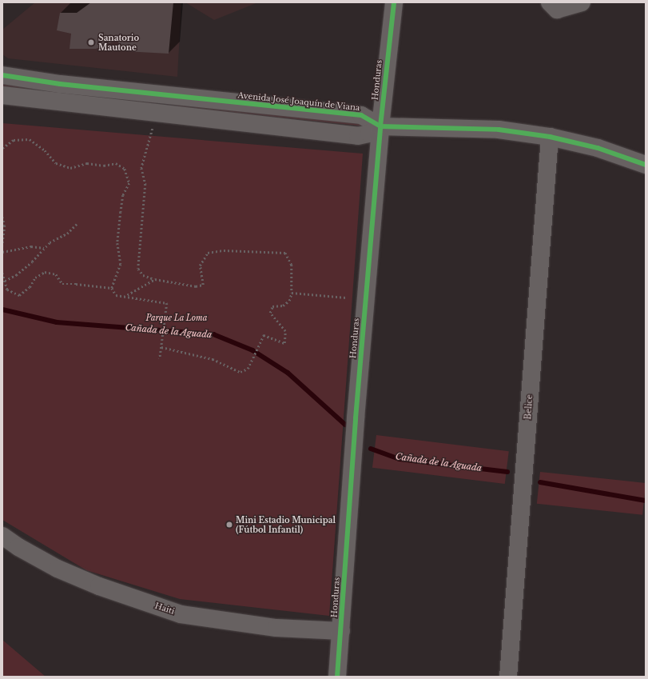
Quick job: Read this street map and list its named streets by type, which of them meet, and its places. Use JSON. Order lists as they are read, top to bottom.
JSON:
{
  "streets": {
    "street": [
      "Honduras",
      "Avenida José Joaquín de Viana",
      "Belice",
      "Haiti"
    ]
  },
  "crossings": [
    ["Honduras", "Avenida José Joaquín de Viana"],
    ["Honduras", "Haiti"],
    ["Avenida José Joaquín de Viana", "Belice"]
  ],
  "water": ["Cañada de la Aguada"],
  "parks": ["Parque La Loma"],
  "places": ["Sanatorio Mautone", "Mini Estadio Municipal (Fútbol Infantil)"]
}
